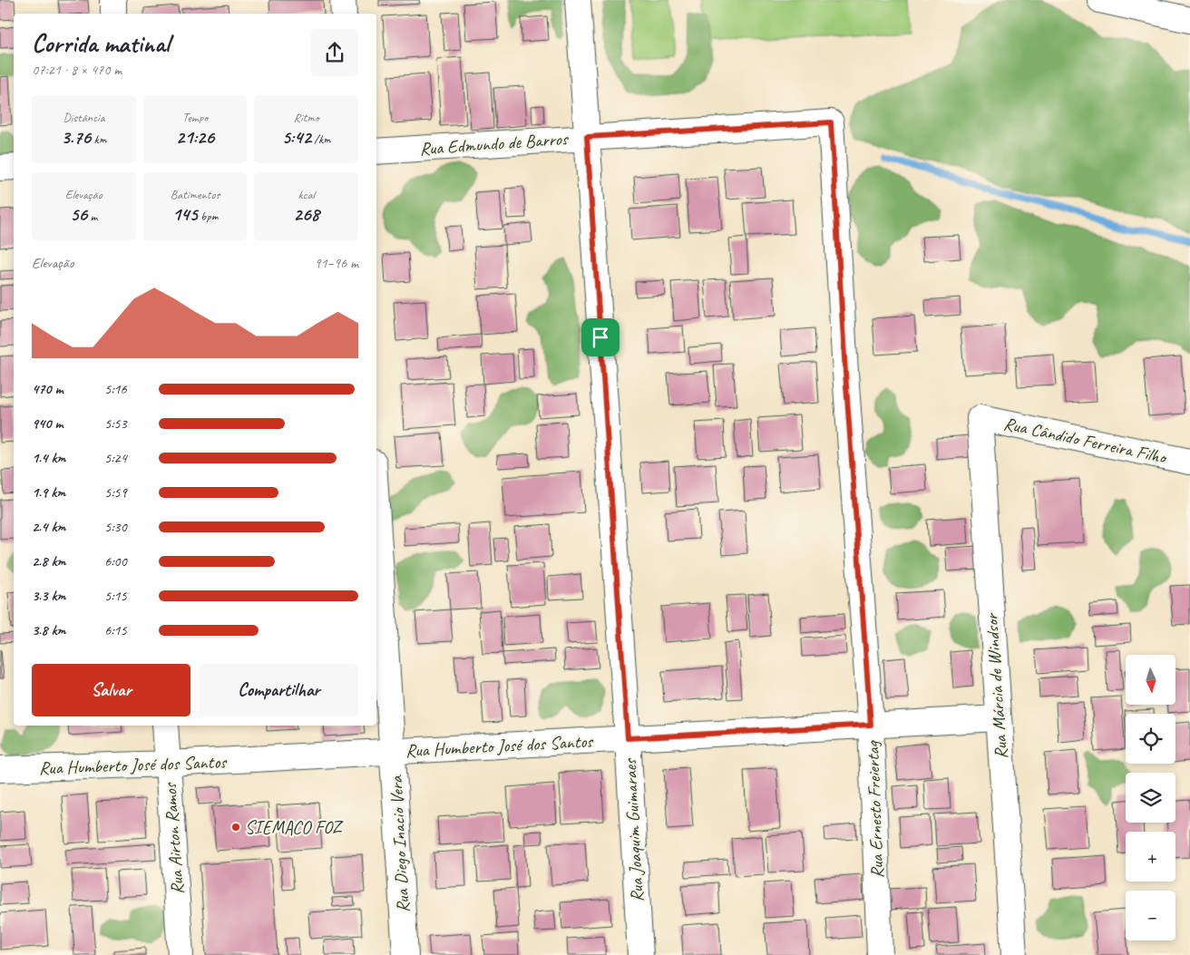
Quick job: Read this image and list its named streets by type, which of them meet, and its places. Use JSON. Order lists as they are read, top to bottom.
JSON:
{
  "streets": {
    "street": [
      "Rua Edmundo de Barros",
      "Rua Cândido Ferreira Filho",
      "Rua Márcia de Windsor",
      "Rua Humberto José dos Santos",
      "Rua Ernesto Freiertag",
      "Rua Joaquim Guimaraes",
      "Rua Airton Ramos",
      "Rua Diego Inacio Vera"
    ]
  },
  "crossings": [
    ["Rua Edmundo de Barros", "Rua Ernesto Freiertag"],
    ["Rua Edmundo de Barros", "Rua Joaquim Guimaraes"],
    ["Rua Cândido Ferreira Filho", "Rua Márcia de Windsor"],
    ["Rua Márcia de Windsor", "Rua Humberto José dos Santos"],
    ["Rua Humberto José dos Santos", "Rua Ernesto Freiertag"],
    ["Rua Humberto José dos Santos", "Rua Joaquim Guimaraes"],
    ["Rua Humberto José dos Santos", "Rua Airton Ramos"],
    ["Rua Humberto José dos Santos", "Rua Diego Inacio Vera"]
  ],
  "places": ["SIEMACO FOZ"],
  "north": "bottom",
  "page": {
    "heading": ["Corrida matinal", "07:21 · 8 × 470 m"],
    "stats": [
      ["Distância", "3.76 km"],
      ["Tempo", "21:26"],
      ["Ritmo", "5:42 /km"],
      ["Elevação", "56 m"],
      ["Batimentos", "145 bpm"],
      ["kcal", "268"]
    ],
    "chart": ["Elevação", "91–96 m"],
    "list": [
      {
        "name": "470 m",
        "note": "5:16"
      },
      {
        "name": "940 m",
        "note": "5:53"
      },
      {
        "name": "1.4 km",
        "note": "5:24"
      },
      {
        "name": "1.9 km",
        "note": "5:59"
      },
      {
        "name": "2.4 km",
        "note": "5:30"
      },
      {
        "name": "2.8 km",
        "note": "6:00"
      },
      {
        "name": "3.3 km",
        "note": "5:15"
      },
      {
        "name": "3.8 km",
        "note": "6:15"
      }
    ],
    "map_buttons": ["+", "−"],
    "buttons": ["Salvar", "Compartilhar"]
  }
}
